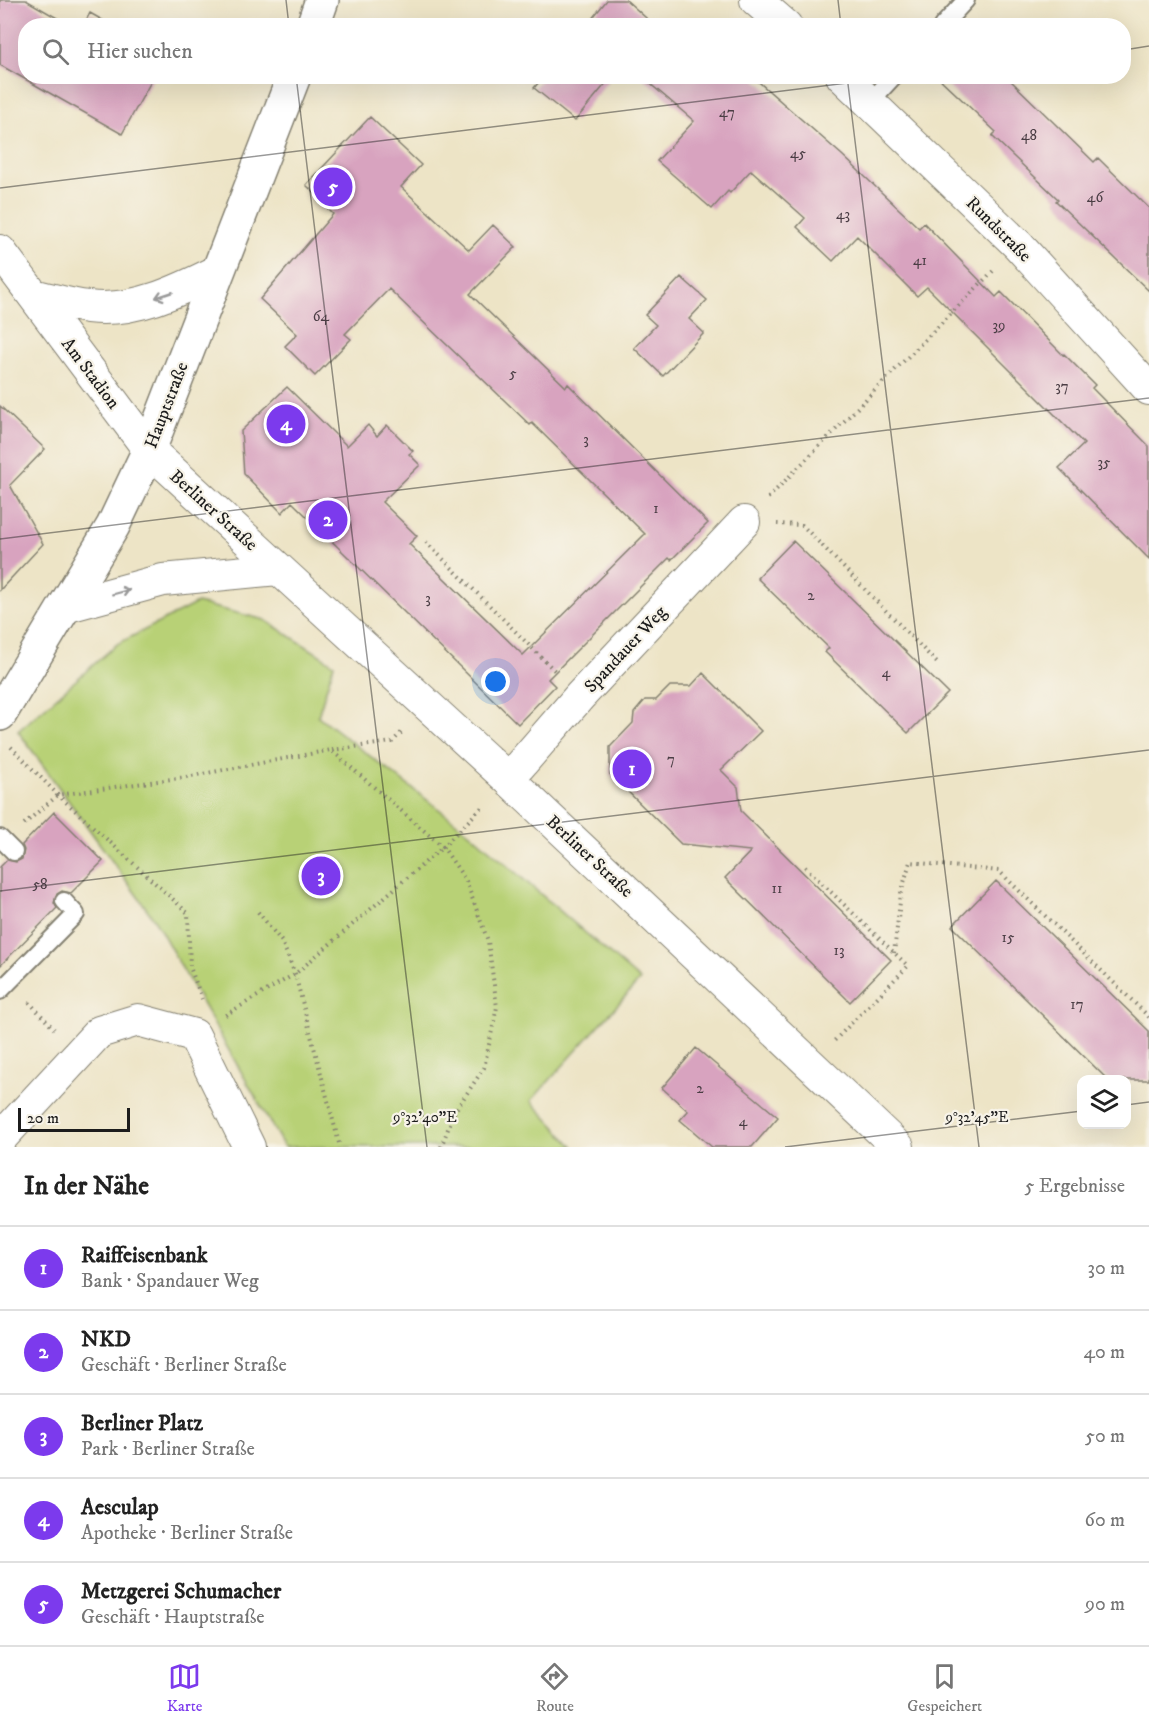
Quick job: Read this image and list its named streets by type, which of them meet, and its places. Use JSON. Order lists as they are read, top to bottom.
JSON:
{
  "streets": {
    "main road": ["Hauptstraße"],
    "street": [
      "Rundstraße",
      "Am Stadion",
      "Berliner Straße",
      "Spandauer Weg"
    ]
  },
  "crossings": [
    ["Am Stadion", "Hauptstraße"],
    ["Am Stadion", "Berliner Straße"],
    ["Hauptstraße", "Berliner Straße"],
    ["Berliner Straße", "Spandauer Weg"]
  ],
  "house_numbers": [
    "47",
    "48",
    "45",
    "46",
    "43",
    "41",
    "64",
    "39",
    "5",
    "37",
    "3",
    "35",
    "1",
    "2",
    "3",
    "4",
    "7",
    "58",
    "11",
    "15",
    "13",
    "17",
    "2",
    "4"
  ],
  "scale_bar": "20 m",
  "page": {
    "search": "Hier suchen",
    "pins": [
      "5",
      "4",
      "2",
      "1",
      "3"
    ],
    "scale": "20 m",
    "heading": ["In der Nähe", "5 Ergebnisse"],
    "list": [
      {
        "mark": "1",
        "name": "Raiffeisenbank",
        "note": "Bank · Spandauer Weg",
        "value": "30 m"
      },
      {
        "mark": "2",
        "name": "NKD",
        "note": "Geschäft · Berliner Straße",
        "value": "40 m"
      },
      {
        "mark": "3",
        "name": "Berliner Platz",
        "note": "Park · Berliner Straße",
        "value": "50 m"
      },
      {
        "mark": "4",
        "name": "Aesculap",
        "note": "Apotheke · Berliner Straße",
        "value": "60 m"
      },
      {
        "mark": "5",
        "name": "Metzgerei Schumacher",
        "note": "Geschäft · Hauptstraße",
        "value": "90 m"
      }
    ],
    "nav": ["Karte", "Route", "Gespeichert"]
  },
  "coordinates": ["9°32'40\"E", "9°32'45\"E"]
}
